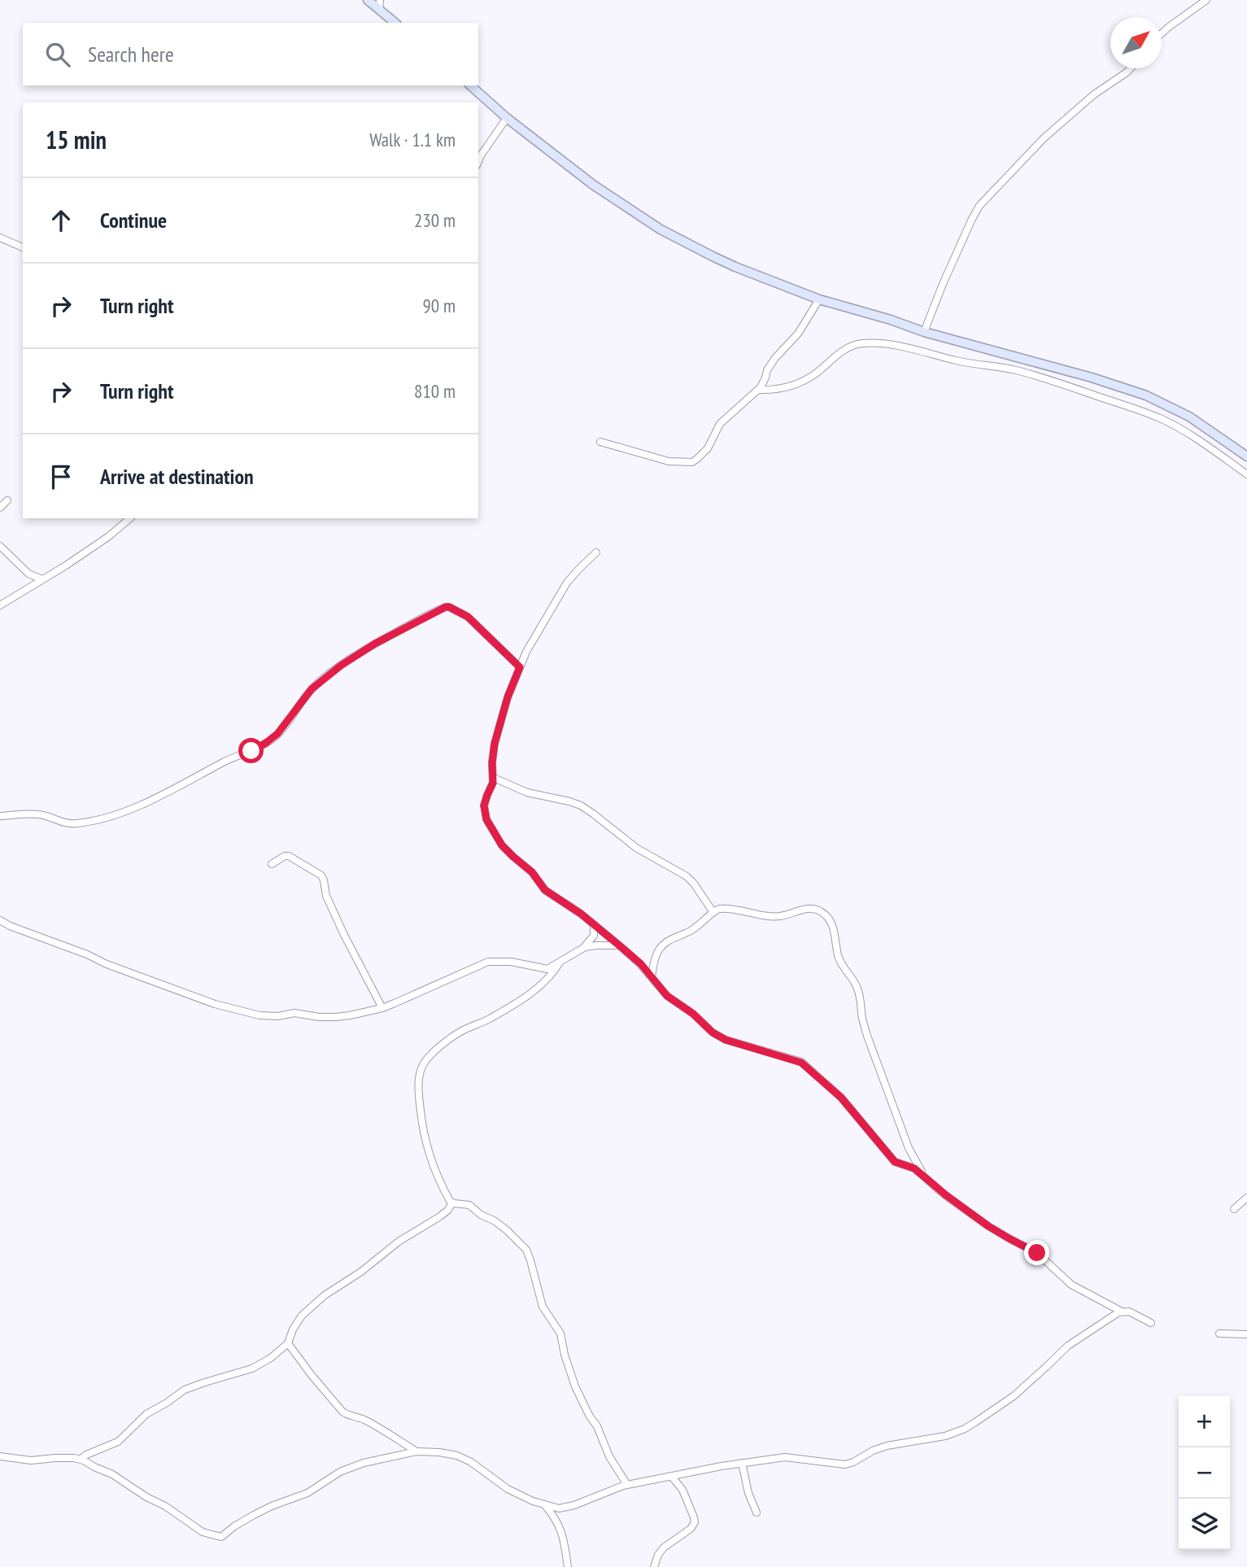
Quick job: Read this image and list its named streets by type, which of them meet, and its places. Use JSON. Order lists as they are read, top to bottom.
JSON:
{
  "north": "top right",
  "page": {
    "search": "Search here",
    "heading": ["15 min", "Walk · 1.1 km"],
    "list": [
      ["Continue", "230 m"],
      ["Turn right", "90 m"],
      ["Turn right", "810 m"],
      "Arrive at destination"
    ],
    "map_buttons": ["+", "−"]
  }
}
